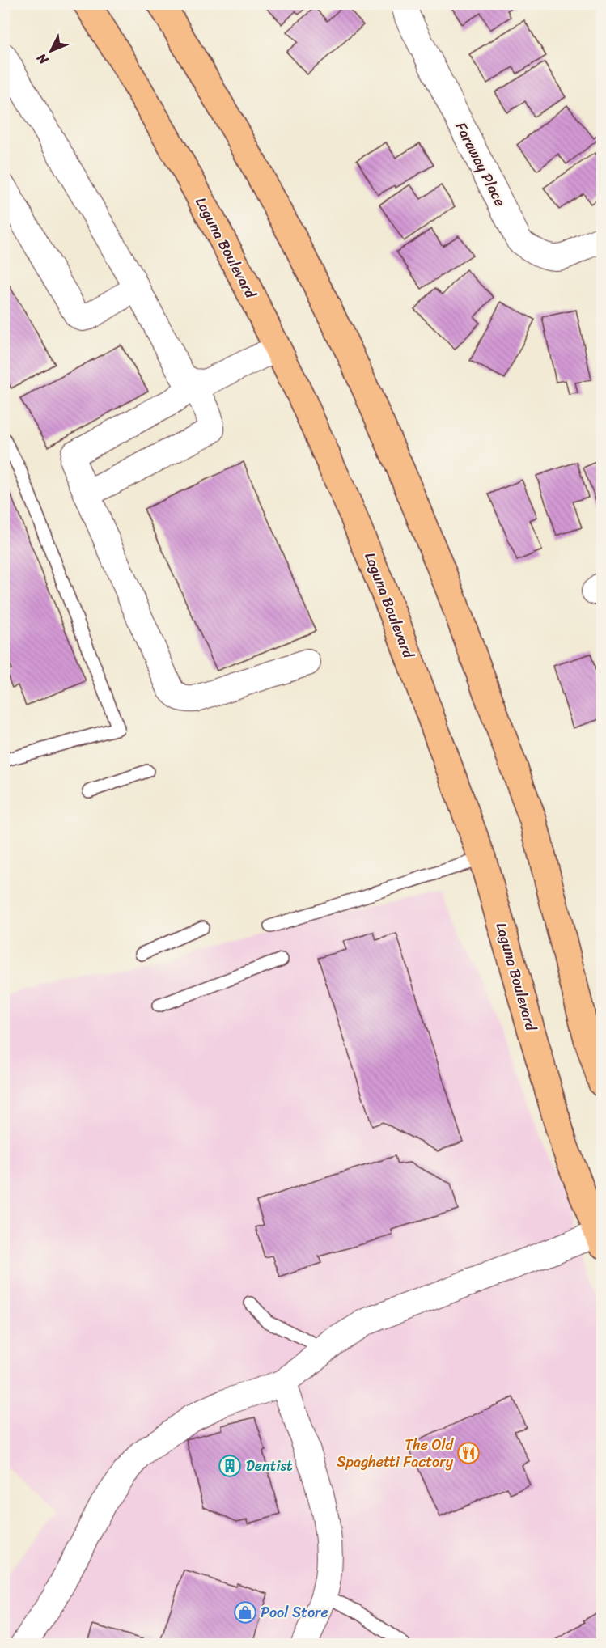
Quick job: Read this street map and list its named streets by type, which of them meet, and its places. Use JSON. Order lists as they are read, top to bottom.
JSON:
{
  "streets": {
    "main road": ["Laguna Boulevard"],
    "street": ["Faraway Place"]
  },
  "places": {
    "restaurant": ["The Old Spaghetti Factory"],
    "building": ["Dentist"],
    "shop": ["Pool Store"]
  },
  "north": "bottom left"
}
